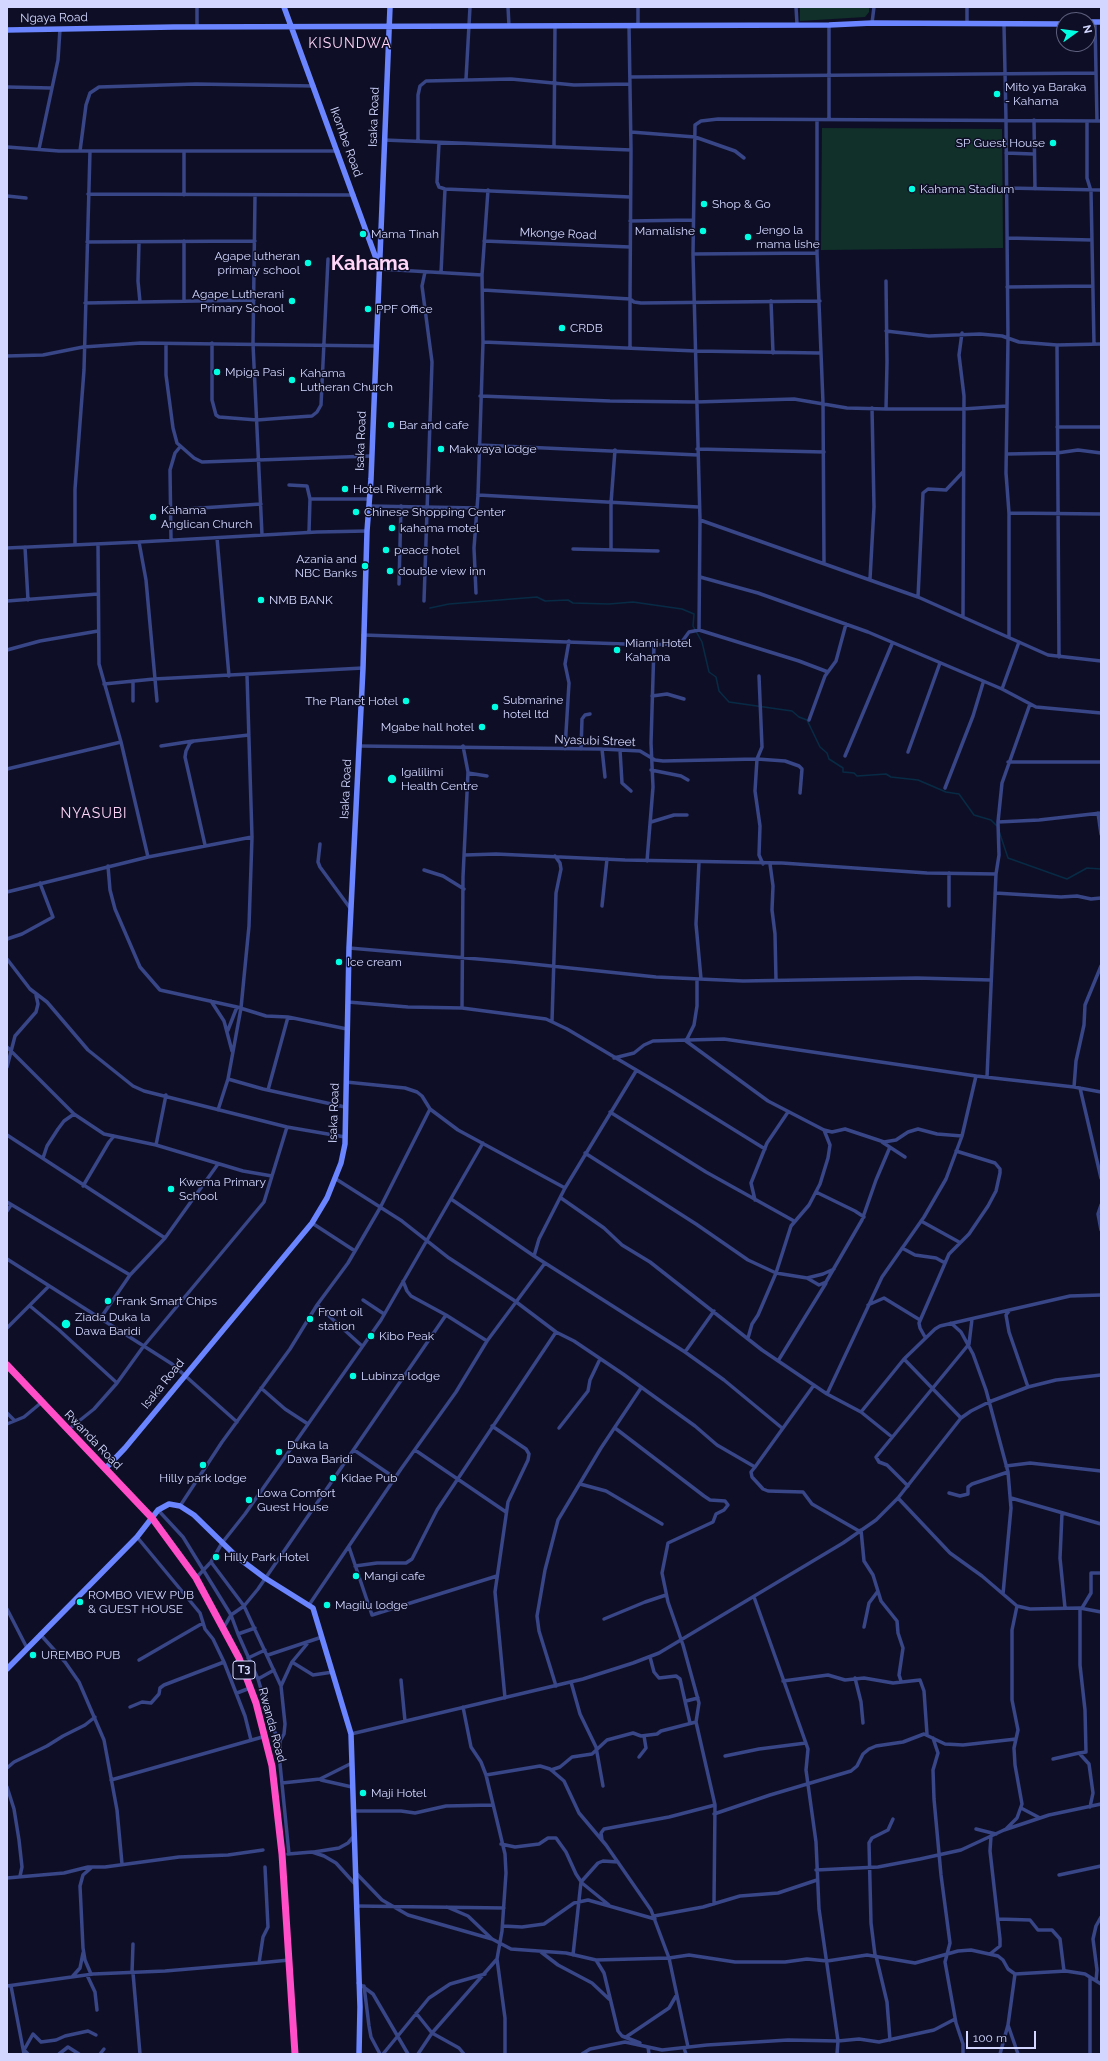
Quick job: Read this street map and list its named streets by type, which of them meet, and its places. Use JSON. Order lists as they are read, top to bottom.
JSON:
{
  "streets": {
    "highway": ["Rwanda Road", "T3"],
    "street": [
      "Ngaya Road",
      "Isaka Road",
      "Ikombe Road",
      "Mkonge Road",
      "Nyasubi Street"
    ]
  },
  "crossings": [
    ["Ngaya Road", "Isaka Road"],
    ["Ngaya Road", "Ikombe Road"],
    ["Isaka Road", "Ikombe Road"],
    ["Isaka Road", "Nyasubi Street"],
    ["Isaka Road", "Rwanda Road"]
  ],
  "districts": ["KISUNDWA", "Kahama", "NYASUBI"],
  "places": [
    "Mito ya Baraka - Kahama",
    "SP Guest House",
    "Kahama Stadium",
    "Shop & Go",
    "Mamalishe",
    "Mama Tinah",
    "Jengo la mama lishe",
    "Agape lutheran primary school",
    "Agape Lutherani Primary School",
    "PPF Office",
    "CRDB",
    "Mpiga Pasi",
    "Kahama Lutheran Church",
    "Bar and cafe",
    "Makwaya lodge",
    "Hotel Rivermark",
    "Chinese Shopping Center",
    "Kahama Anglican Church",
    "kahama motel",
    "peace hotel",
    "Azania and NBC Banks",
    "double view inn",
    "NMB BANK",
    "Miami Hotel Kahama",
    "The Planet Hotel",
    "Submarine hotel ltd",
    "Mgabe hall hotel",
    "Igalilimi Health Centre",
    "Ice cream",
    "Kwema Primary School",
    "Frank Smart Chips",
    "Front oil station",
    "Ziada Duka la Dawa Baridi",
    "Kibo Peak",
    "Lubinza lodge",
    "Duka la Dawa Baridi",
    "Hilly park lodge",
    "Kidae Pub",
    "Lowa Comfort Guest House",
    "Hilly Park Hotel",
    "Mangi cafe",
    "ROMBO VIEW PUB & GUEST HOUSE",
    "Magilu lodge",
    "UREMBO PUB",
    "Maji Hotel"
  ],
  "scale_bar": "100 m",
  "north": "right"
}
